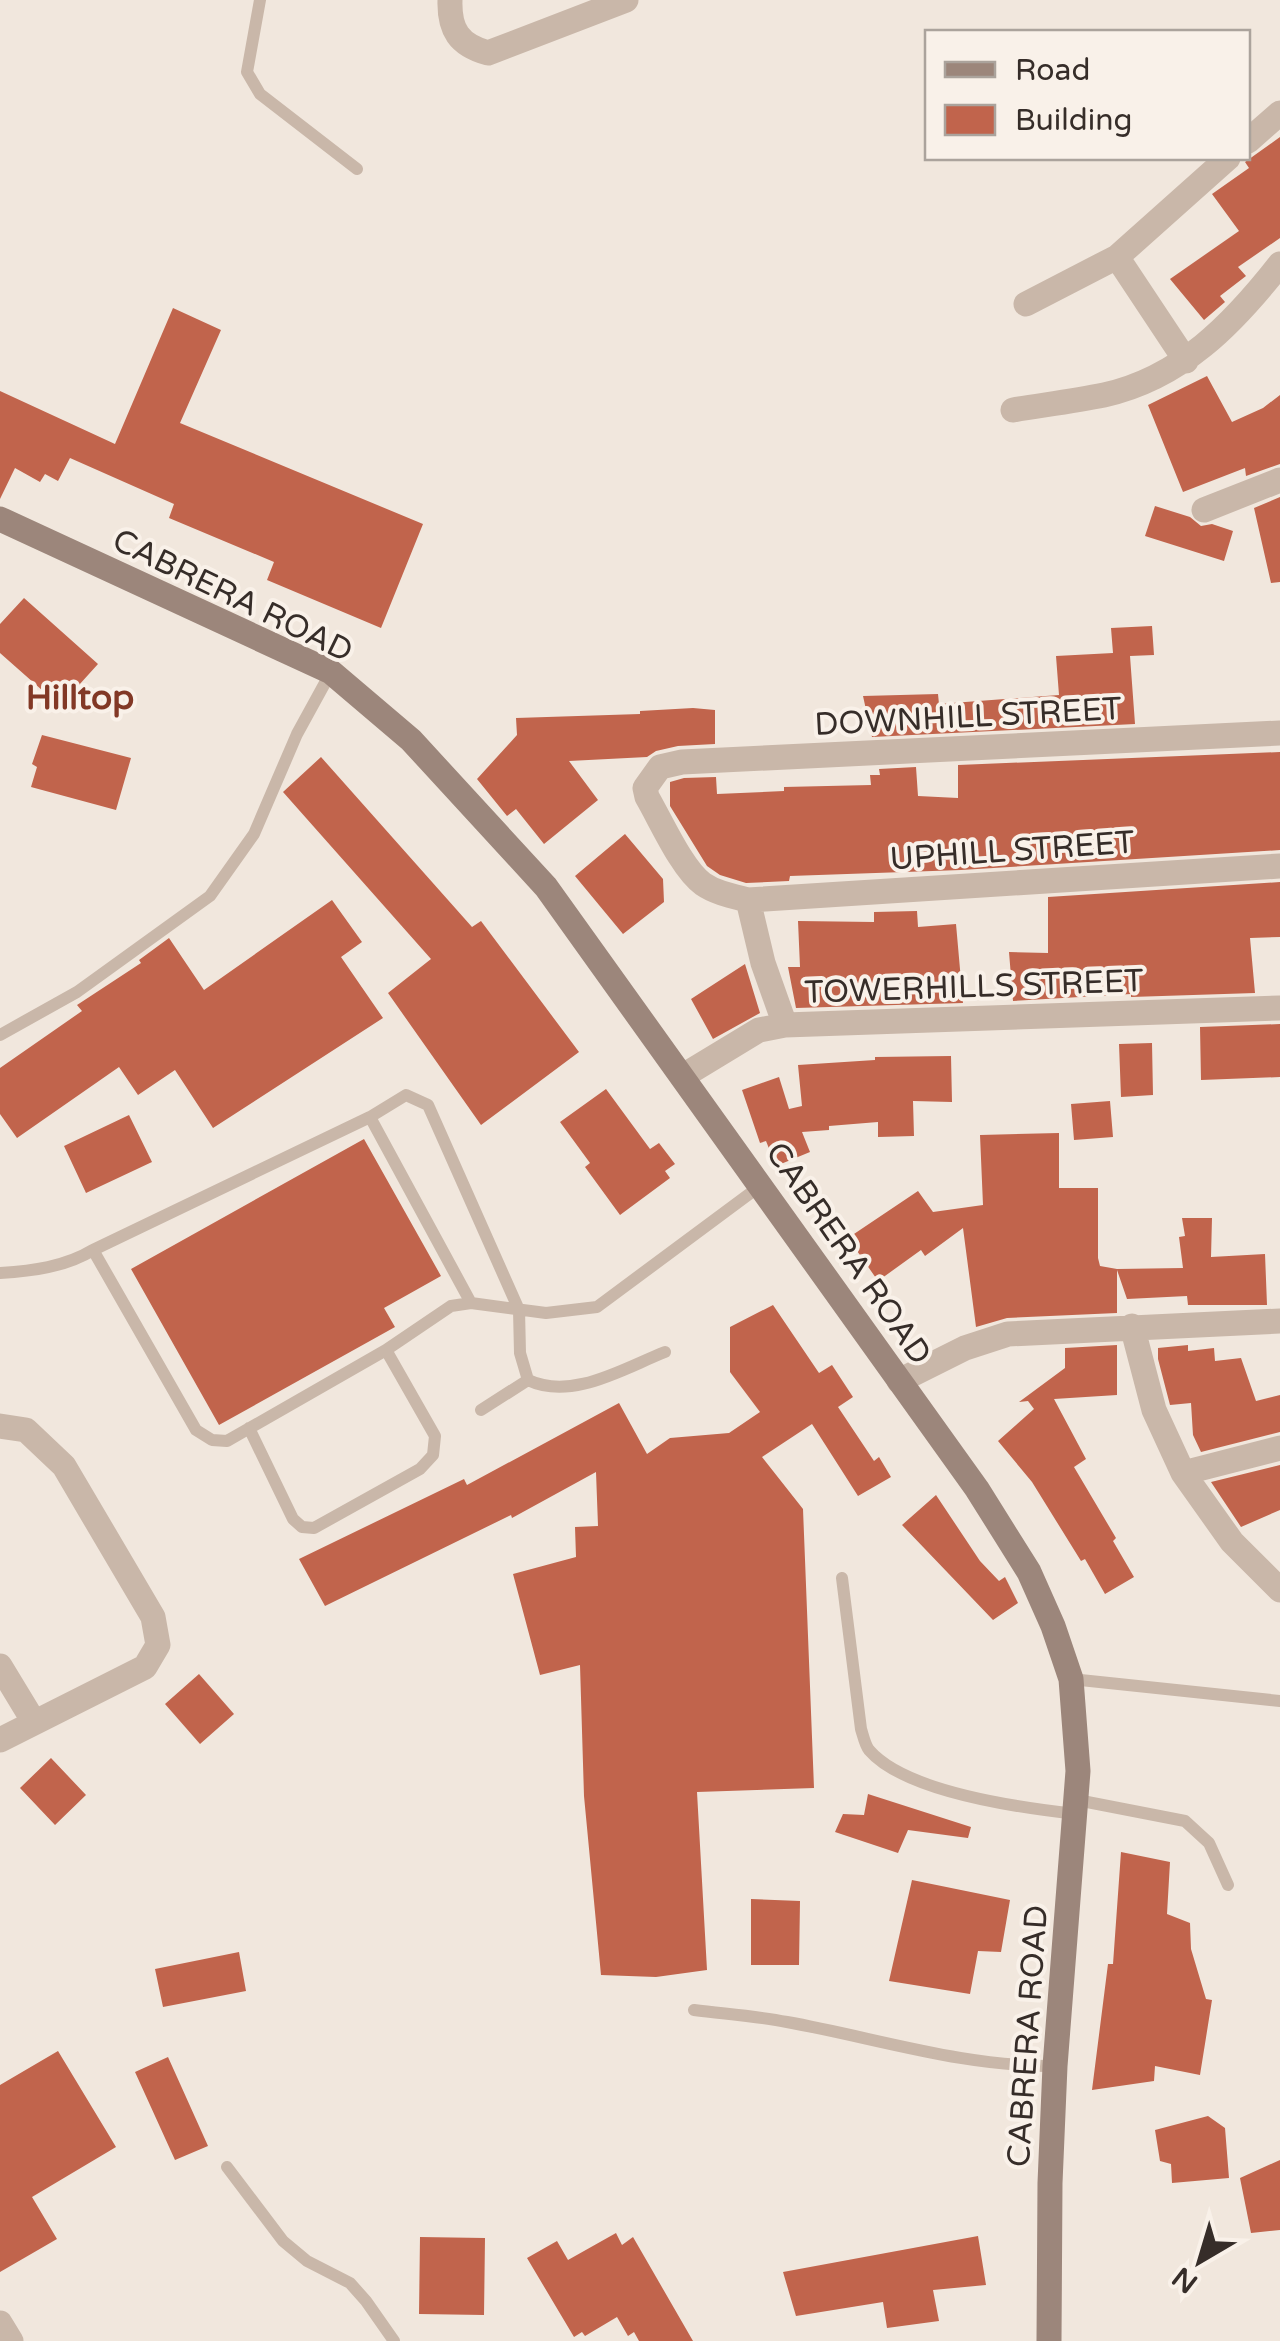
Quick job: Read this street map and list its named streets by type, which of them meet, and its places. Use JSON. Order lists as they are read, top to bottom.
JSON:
{
  "streets": {
    "main road": ["CABRERA ROAD"],
    "street": ["DOWNHILL STREET", "UPHILL STREET", "TOWERHILLS STREET"]
  },
  "crossings": [
    ["CABRERA ROAD", "TOWERHILLS STREET"],
    ["DOWNHILL STREET", "UPHILL STREET"]
  ],
  "districts": ["Hilltop"],
  "legend": ["Road", "Building"],
  "north": "bottom left"
}
